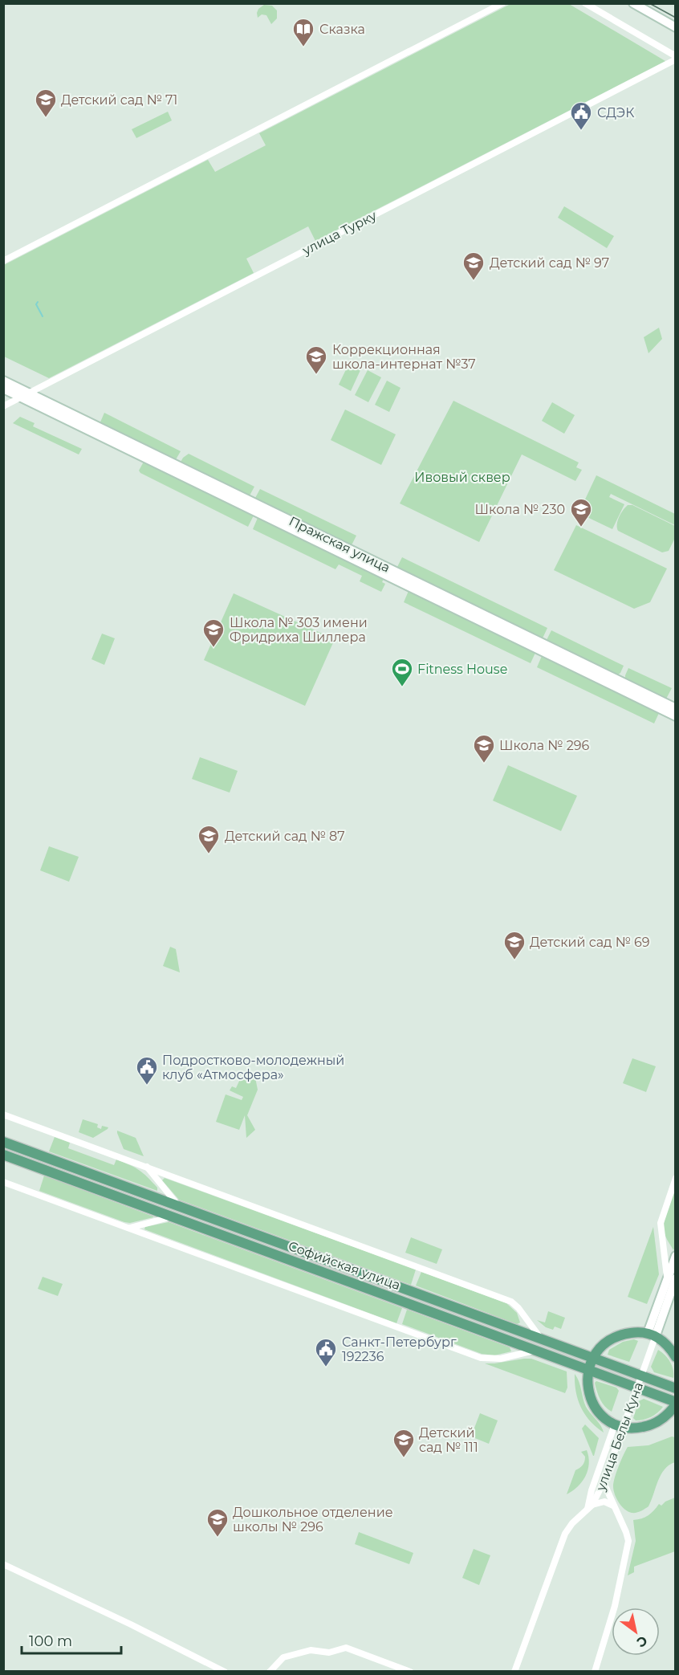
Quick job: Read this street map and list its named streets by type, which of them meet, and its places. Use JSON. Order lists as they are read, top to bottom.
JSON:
{
  "streets": {
    "main road": ["Софийская улица"],
    "street": ["улица Турку", "Пражская улица", "улица Белы Куна"]
  },
  "crossings": [
    ["улица Турку", "Пражская улица"],
    ["Софийская улица", "улица Белы Куна"]
  ],
  "parks": ["Ивовый сквер"],
  "places": {
    "library": ["Сказка"],
    "school or university": [
      "Детский сад № 71",
      "Детский сад № 97",
      "Коррекционная школа-интернат №37",
      "Школа № 230",
      "Школа № 303 имени Фридриха Шиллера",
      "Школа № 296",
      "Детский сад № 87",
      "Детский сад № 69",
      "Детский сад № 111",
      "Дошкольное отделение школы № 296"
    ],
    "public building": ["СДЭК", "Подростково-молодежный клуб «Атмосфера»", "Санкт-Петербург 192236"],
    "sports": ["Fitness House"]
  },
  "scale_bar": "100 m",
  "north": "bottom right"
}
